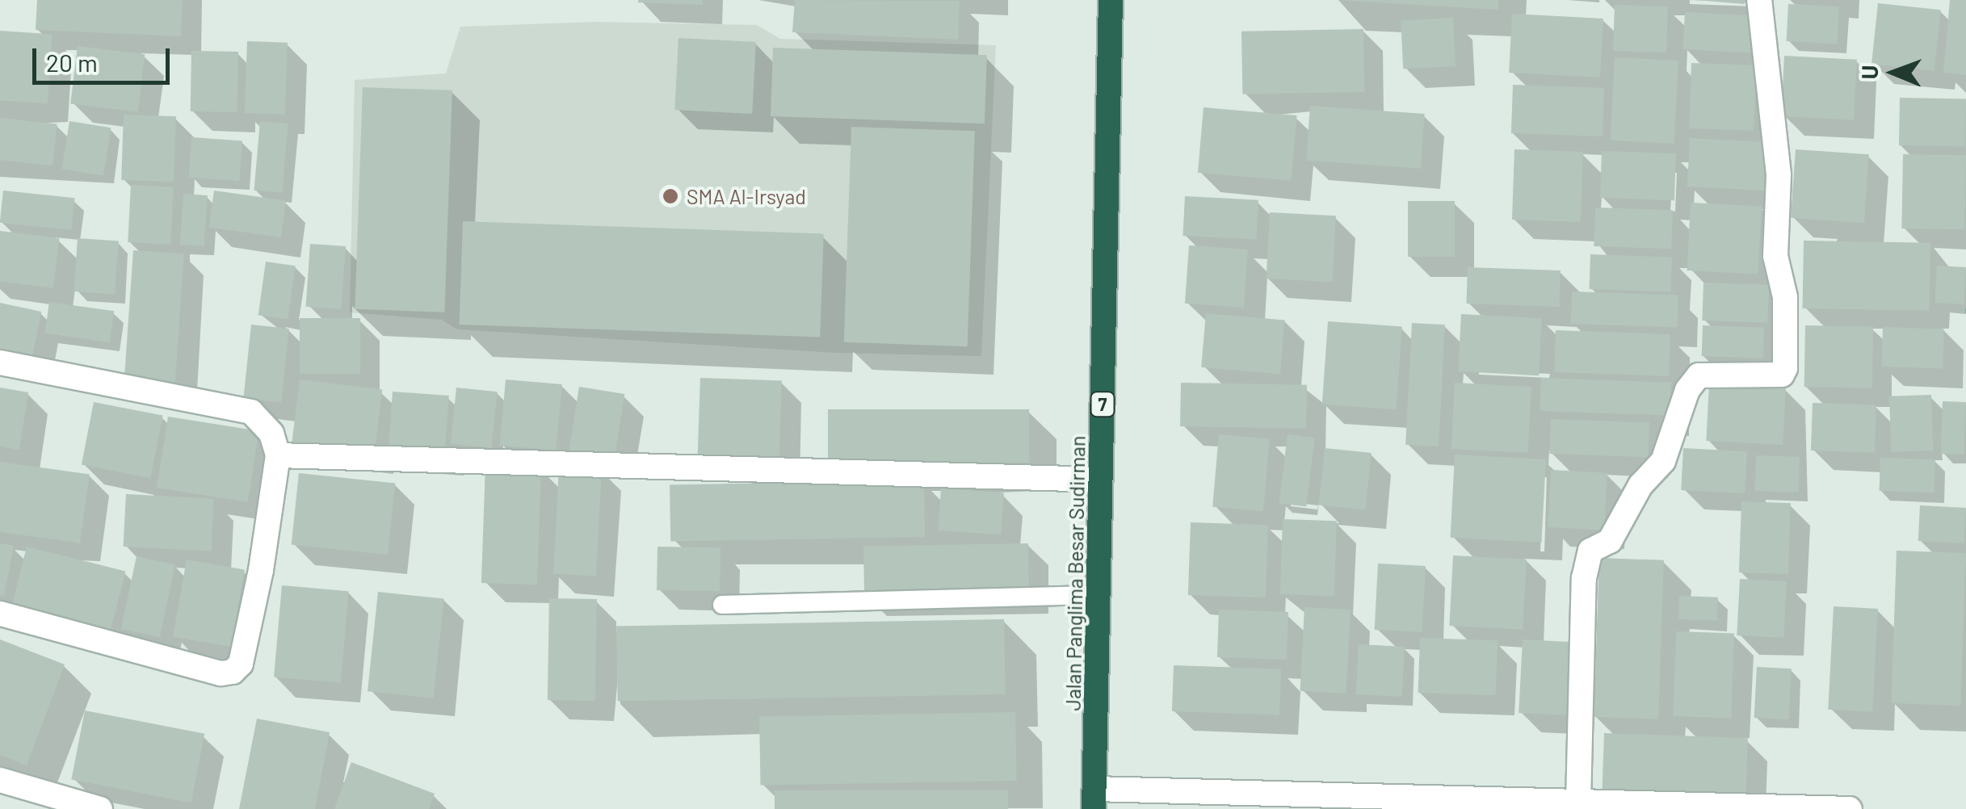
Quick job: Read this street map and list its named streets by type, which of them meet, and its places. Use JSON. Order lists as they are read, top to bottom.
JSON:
{
  "streets": {
    "highway": ["7", "Jalan Panglima Besar Sudirman"]
  },
  "places": ["SMA Al-Irsyad"],
  "scale_bar": "20 m",
  "north": "left"
}
